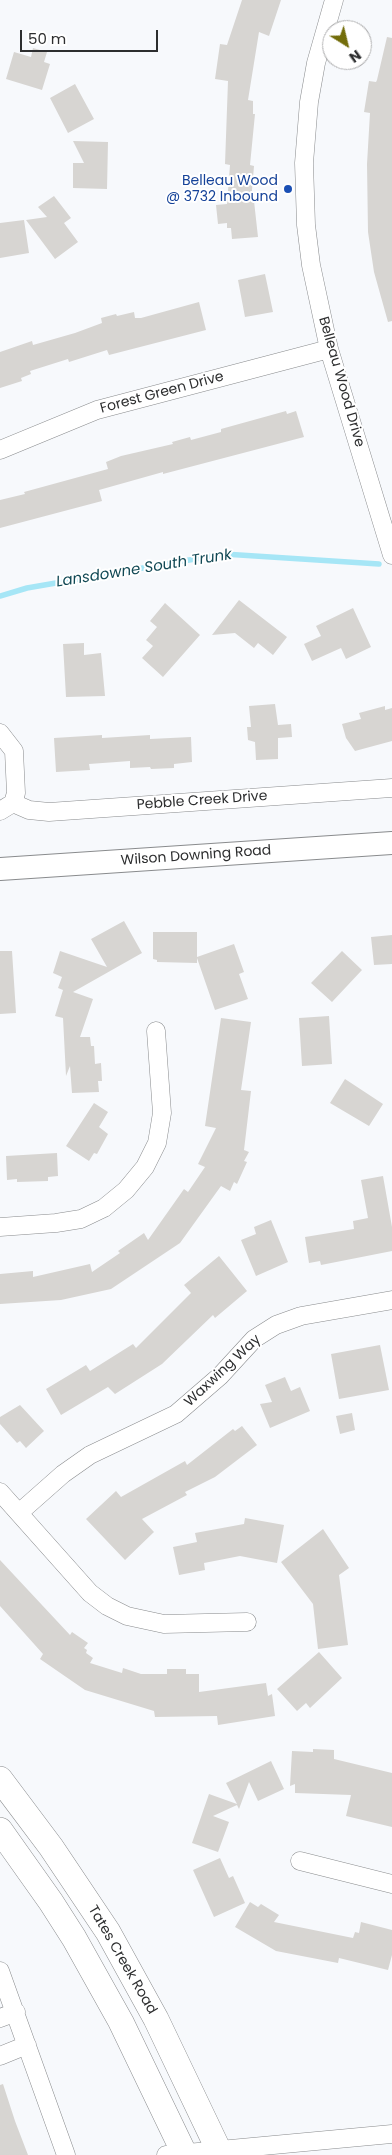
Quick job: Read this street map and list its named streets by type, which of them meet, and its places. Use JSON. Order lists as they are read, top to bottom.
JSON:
{
  "streets": {
    "main road": ["Tates Creek Road"],
    "street": [
      "Belleau Wood Drive",
      "Forest Green Drive",
      "Pebble Creek Drive",
      "Wilson Downing Road",
      "Waxwing Way"
    ]
  },
  "crossings": [
    ["Belleau Wood Drive", "Forest Green Drive"]
  ],
  "water": ["Lansdowne South Trunk"],
  "places": ["Belleau Wood @ 3732 Inbound"],
  "scale_bar": "50 m",
  "north": "bottom right"
}
